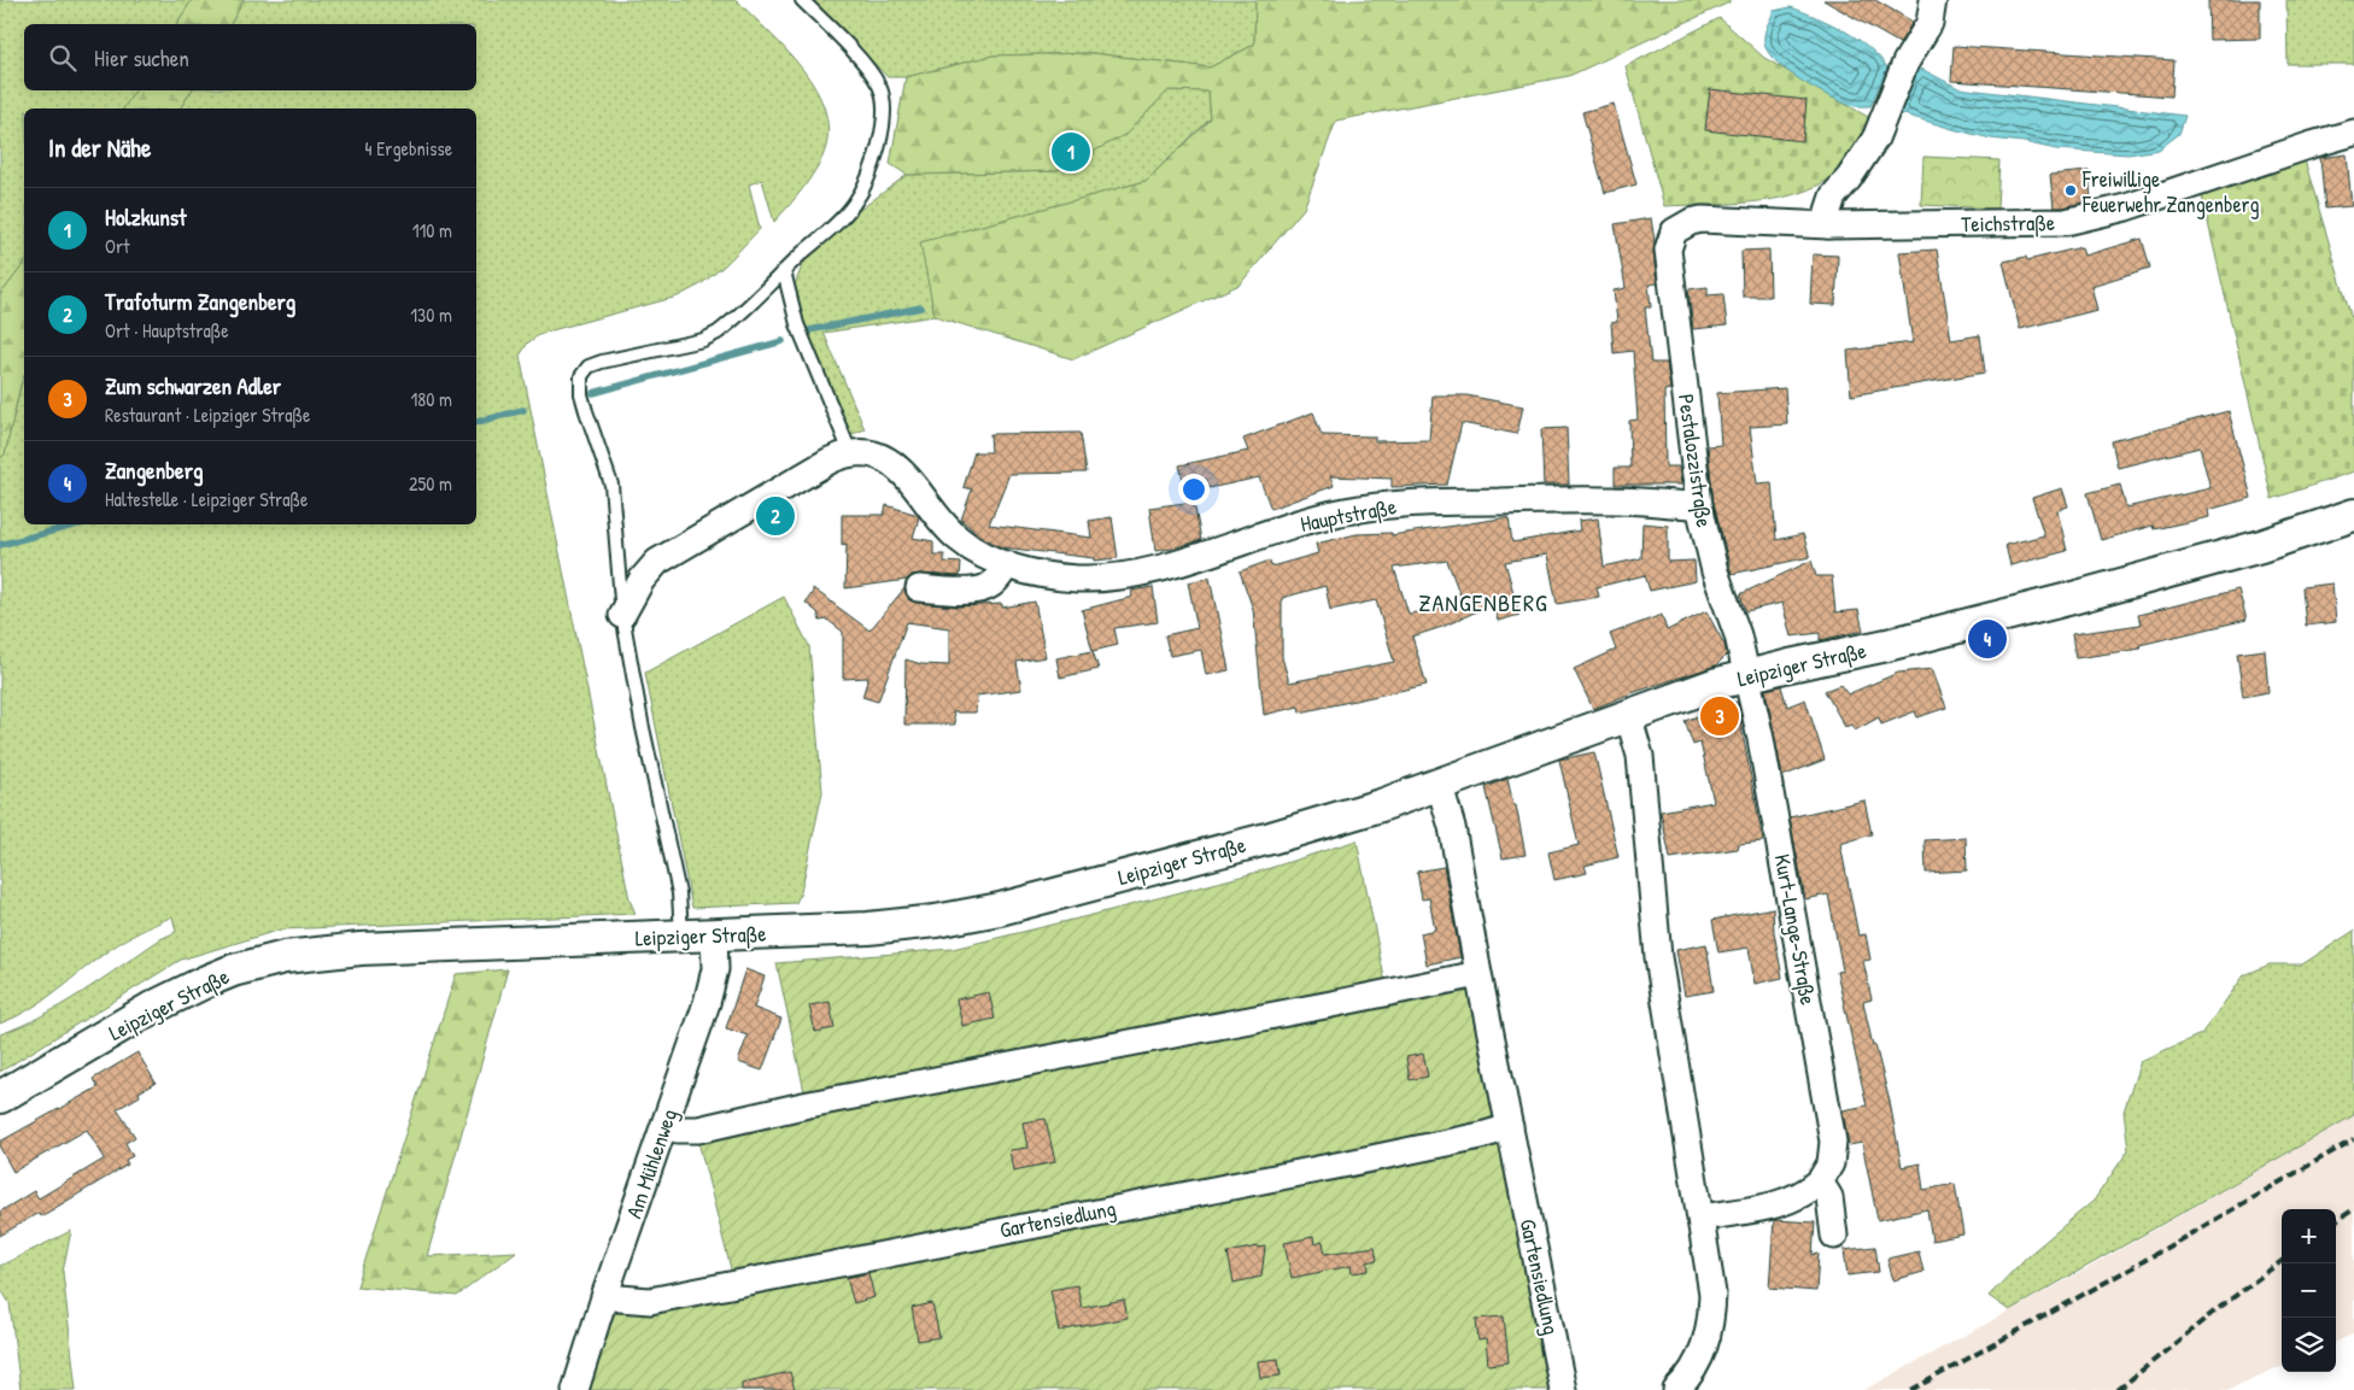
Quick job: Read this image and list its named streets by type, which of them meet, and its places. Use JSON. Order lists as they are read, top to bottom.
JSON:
{
  "streets": {
    "street": [
      "Teichstraße",
      "Pestalozzistraße",
      "Hauptstraße",
      "Leipziger Straße",
      "Kurt-Lange-Straße",
      "Am Mühlenweg",
      "Gartensiedlung"
    ]
  },
  "crossings": [
    ["Teichstraße", "Pestalozzistraße"],
    ["Pestalozzistraße", "Hauptstraße"],
    ["Pestalozzistraße", "Leipziger Straße"],
    ["Pestalozzistraße", "Kurt-Lange-Straße"],
    ["Leipziger Straße", "Kurt-Lange-Straße"],
    ["Leipziger Straße", "Am Mühlenweg"],
    ["Leipziger Straße", "Gartensiedlung"],
    ["Am Mühlenweg", "Gartensiedlung"]
  ],
  "districts": ["ZANGENBERG"],
  "places": ["Freiwillige Feuerwehr Zangenberg"],
  "page": {
    "search": "Hier suchen",
    "heading": ["In der Nähe", "4 Ergebnisse"],
    "pins": [
      "1",
      "2",
      "4",
      "3"
    ],
    "list": [
      {
        "mark": "1",
        "name": "Holzkunst",
        "note": "Ort",
        "value": "110 m"
      },
      {
        "mark": "2",
        "name": "Trafoturm Zangenberg",
        "note": "Ort · Hauptstraße",
        "value": "130 m"
      },
      {
        "mark": "3",
        "name": "Zum schwarzen Adler",
        "note": "Restaurant · Leipziger Straße",
        "value": "180 m"
      },
      {
        "mark": "4",
        "name": "Zangenberg",
        "note": "Haltestelle · Leipziger Straße",
        "value": "250 m"
      }
    ],
    "map_buttons": ["+", "−"]
  }
}
